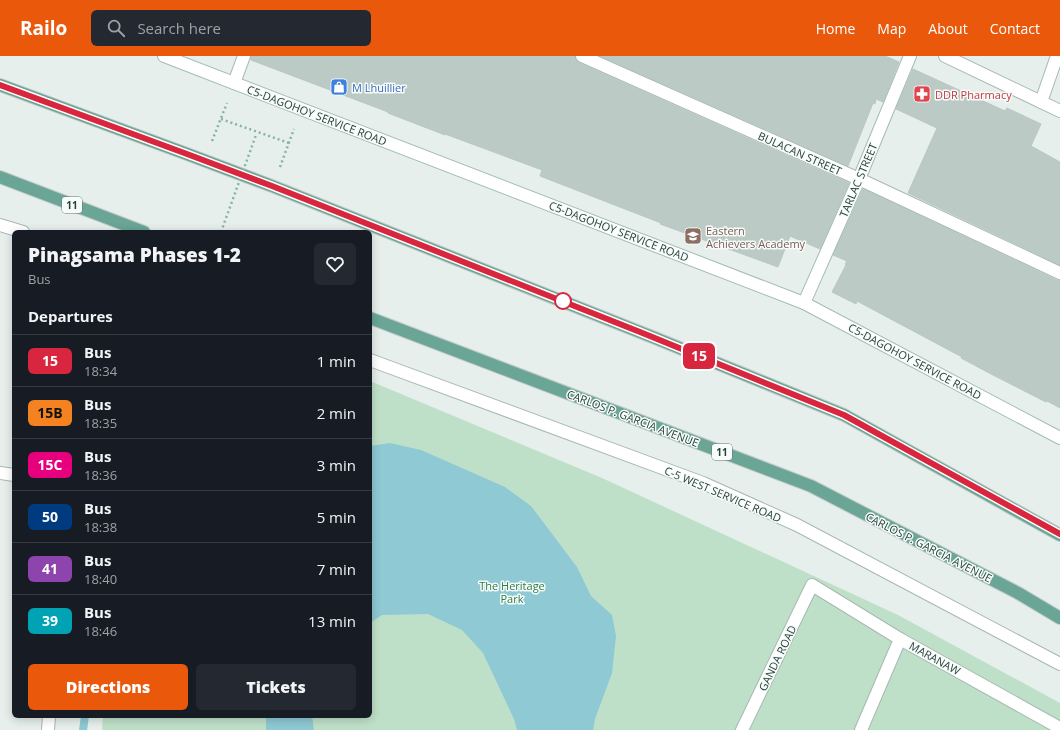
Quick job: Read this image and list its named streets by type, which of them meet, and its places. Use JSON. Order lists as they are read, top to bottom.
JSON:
{
  "streets": {
    "main road": ["11", "CARLOS P. GARCIA AVENUE"],
    "street": [
      "C5-DAGOHOY SERVICE ROAD",
      "BULACAN STREET",
      "TARLAC STREET",
      "C-5 WEST SERVICE ROAD",
      "GANDA ROAD",
      "MARANAW"
    ]
  },
  "crossings": [
    ["C5-DAGOHOY SERVICE ROAD", "TARLAC STREET"],
    ["BULACAN STREET", "TARLAC STREET"],
    ["GANDA ROAD", "MARANAW"]
  ],
  "parks": ["The Heritage Park"],
  "places": {
    "shop": ["M Lhuillier"],
    "pharmacy": ["DDR Pharmacy"],
    "school or university": ["Eastern Achievers Academy"]
  },
  "lines": ["bus line 15"],
  "page": {
    "header": "Railo",
    "search": "Search here",
    "nav": [
      "Home",
      "Map",
      "About",
      "Contact"
    ],
    "on_map": "15",
    "heading": [
      ["Pinagsama Phases 1-2", "Bus"],
      "Departures"
    ],
    "list": [
      {
        "mark": "15",
        "name": "Bus",
        "note": "18:34",
        "value": "1 min"
      },
      {
        "mark": "15B",
        "name": "Bus",
        "note": "18:35",
        "value": "2 min"
      },
      {
        "mark": "15C",
        "name": "Bus",
        "note": "18:36",
        "value": "3 min"
      },
      {
        "mark": "50",
        "name": "Bus",
        "note": "18:38",
        "value": "5 min"
      },
      {
        "mark": "41",
        "name": "Bus",
        "note": "18:40",
        "value": "7 min"
      },
      {
        "mark": "39",
        "name": "Bus",
        "note": "18:46",
        "value": "13 min"
      }
    ],
    "buttons": ["Directions", "Tickets"]
  }
}
